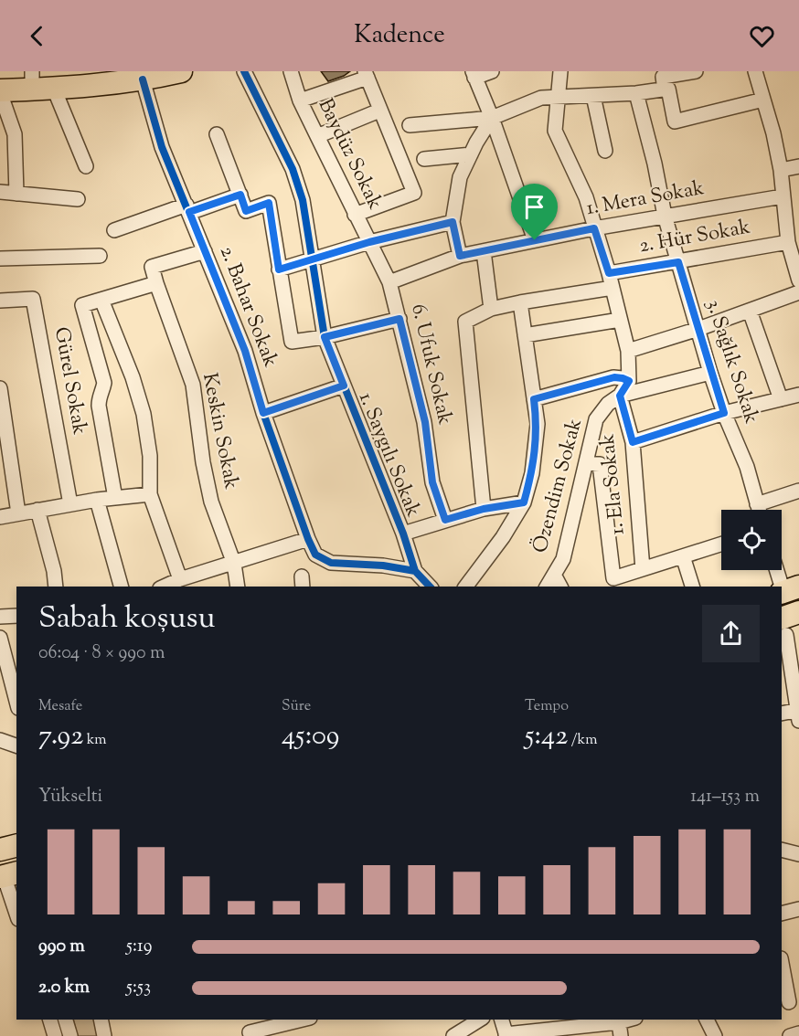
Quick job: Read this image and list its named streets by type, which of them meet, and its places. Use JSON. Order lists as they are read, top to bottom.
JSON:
{
  "streets": {
    "street": [
      "Baydüz Sokak",
      "1. Mera Sokak",
      "2. Hür Sokak",
      "2. Bahar Sokak",
      "3. Sağlık Sokak",
      "6. Ufuk Sokak",
      "Gürel Sokak",
      "Keskin Sokak",
      "1. Saygılı Sokak",
      "1. Ela Sokak",
      "Özendim Sokak"
    ]
  },
  "crossings": [
    ["Baydüz Sokak", "1. Mera Sokak"],
    ["Baydüz Sokak", "6. Ufuk Sokak"],
    ["1. Mera Sokak", "3. Sağlık Sokak"],
    ["1. Mera Sokak", "6. Ufuk Sokak"],
    ["2. Hür Sokak", "3. Sağlık Sokak"],
    ["2. Bahar Sokak", "1. Saygılı Sokak"],
    ["3. Sağlık Sokak", "Özendim Sokak"],
    ["1. Ela Sokak", "Özendim Sokak"]
  ],
  "page": {
    "header": "Kadence",
    "heading": ["Sabah koşusu", "06:04 · 8 × 990 m"],
    "stats": [
      ["Mesafe", "7.92 km"],
      ["Süre", "45:09"],
      ["Tempo", "5:42 /km"]
    ],
    "chart": ["Yükselti", "141–153 m"],
    "list": [
      {
        "name": "990 m",
        "note": "5:19"
      },
      {
        "name": "2.0 km",
        "note": "5:53"
      }
    ]
  }
}
